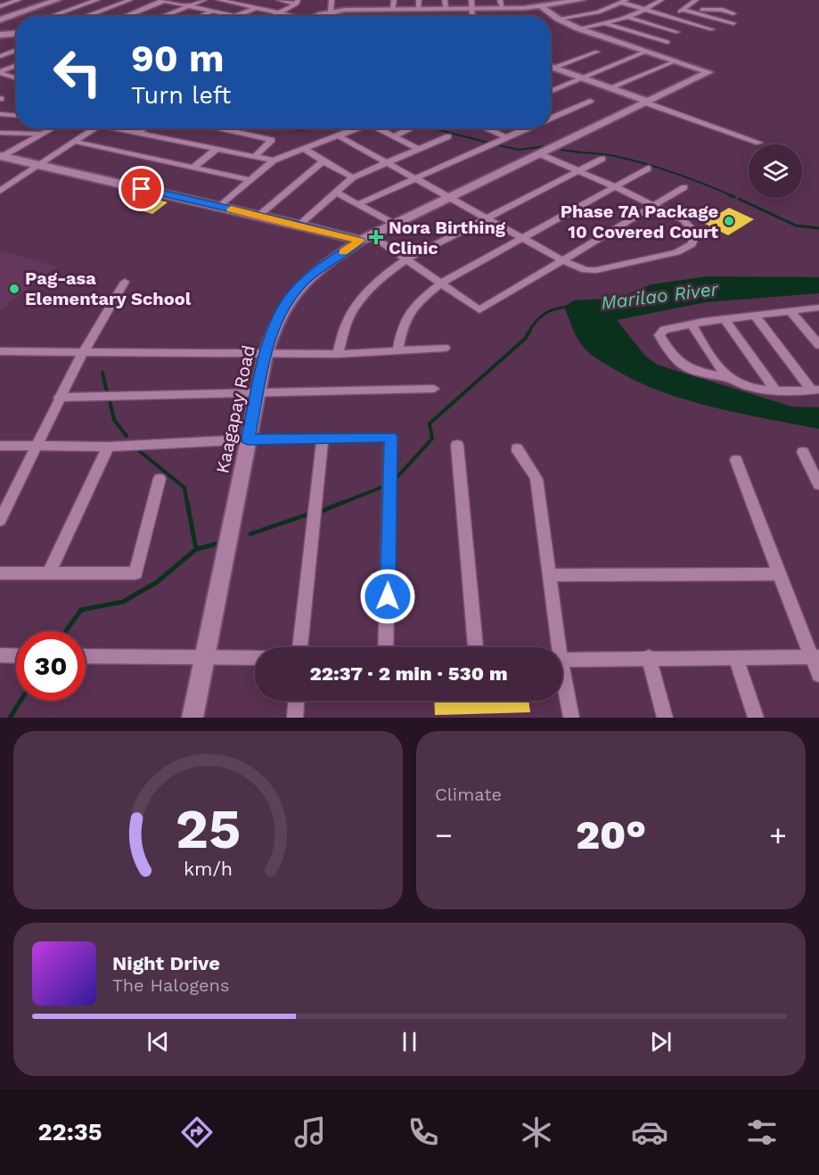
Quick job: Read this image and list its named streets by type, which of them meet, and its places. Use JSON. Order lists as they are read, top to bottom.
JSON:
{
  "streets": {
    "street": ["Kaagapay Road"]
  },
  "water": ["Marilao River"],
  "places": {
    "other": ["Phase 7A Package 10 Covered Court", "Pag-asa Elementary School"],
    "health": ["Nora Birthing Clinic"]
  },
  "page": {
    "turn": ["90 m", "Turn left"],
    "limit": "30",
    "trip": "22:37 · 2 min · 530 m",
    "tile": "Climate",
    "heat": ["−", "20°", "+"],
    "song": ["Night Drive", "The Halogens"],
    "tabs": "22:35",
    "gauge": ["25", "km/h"]
  }
}
